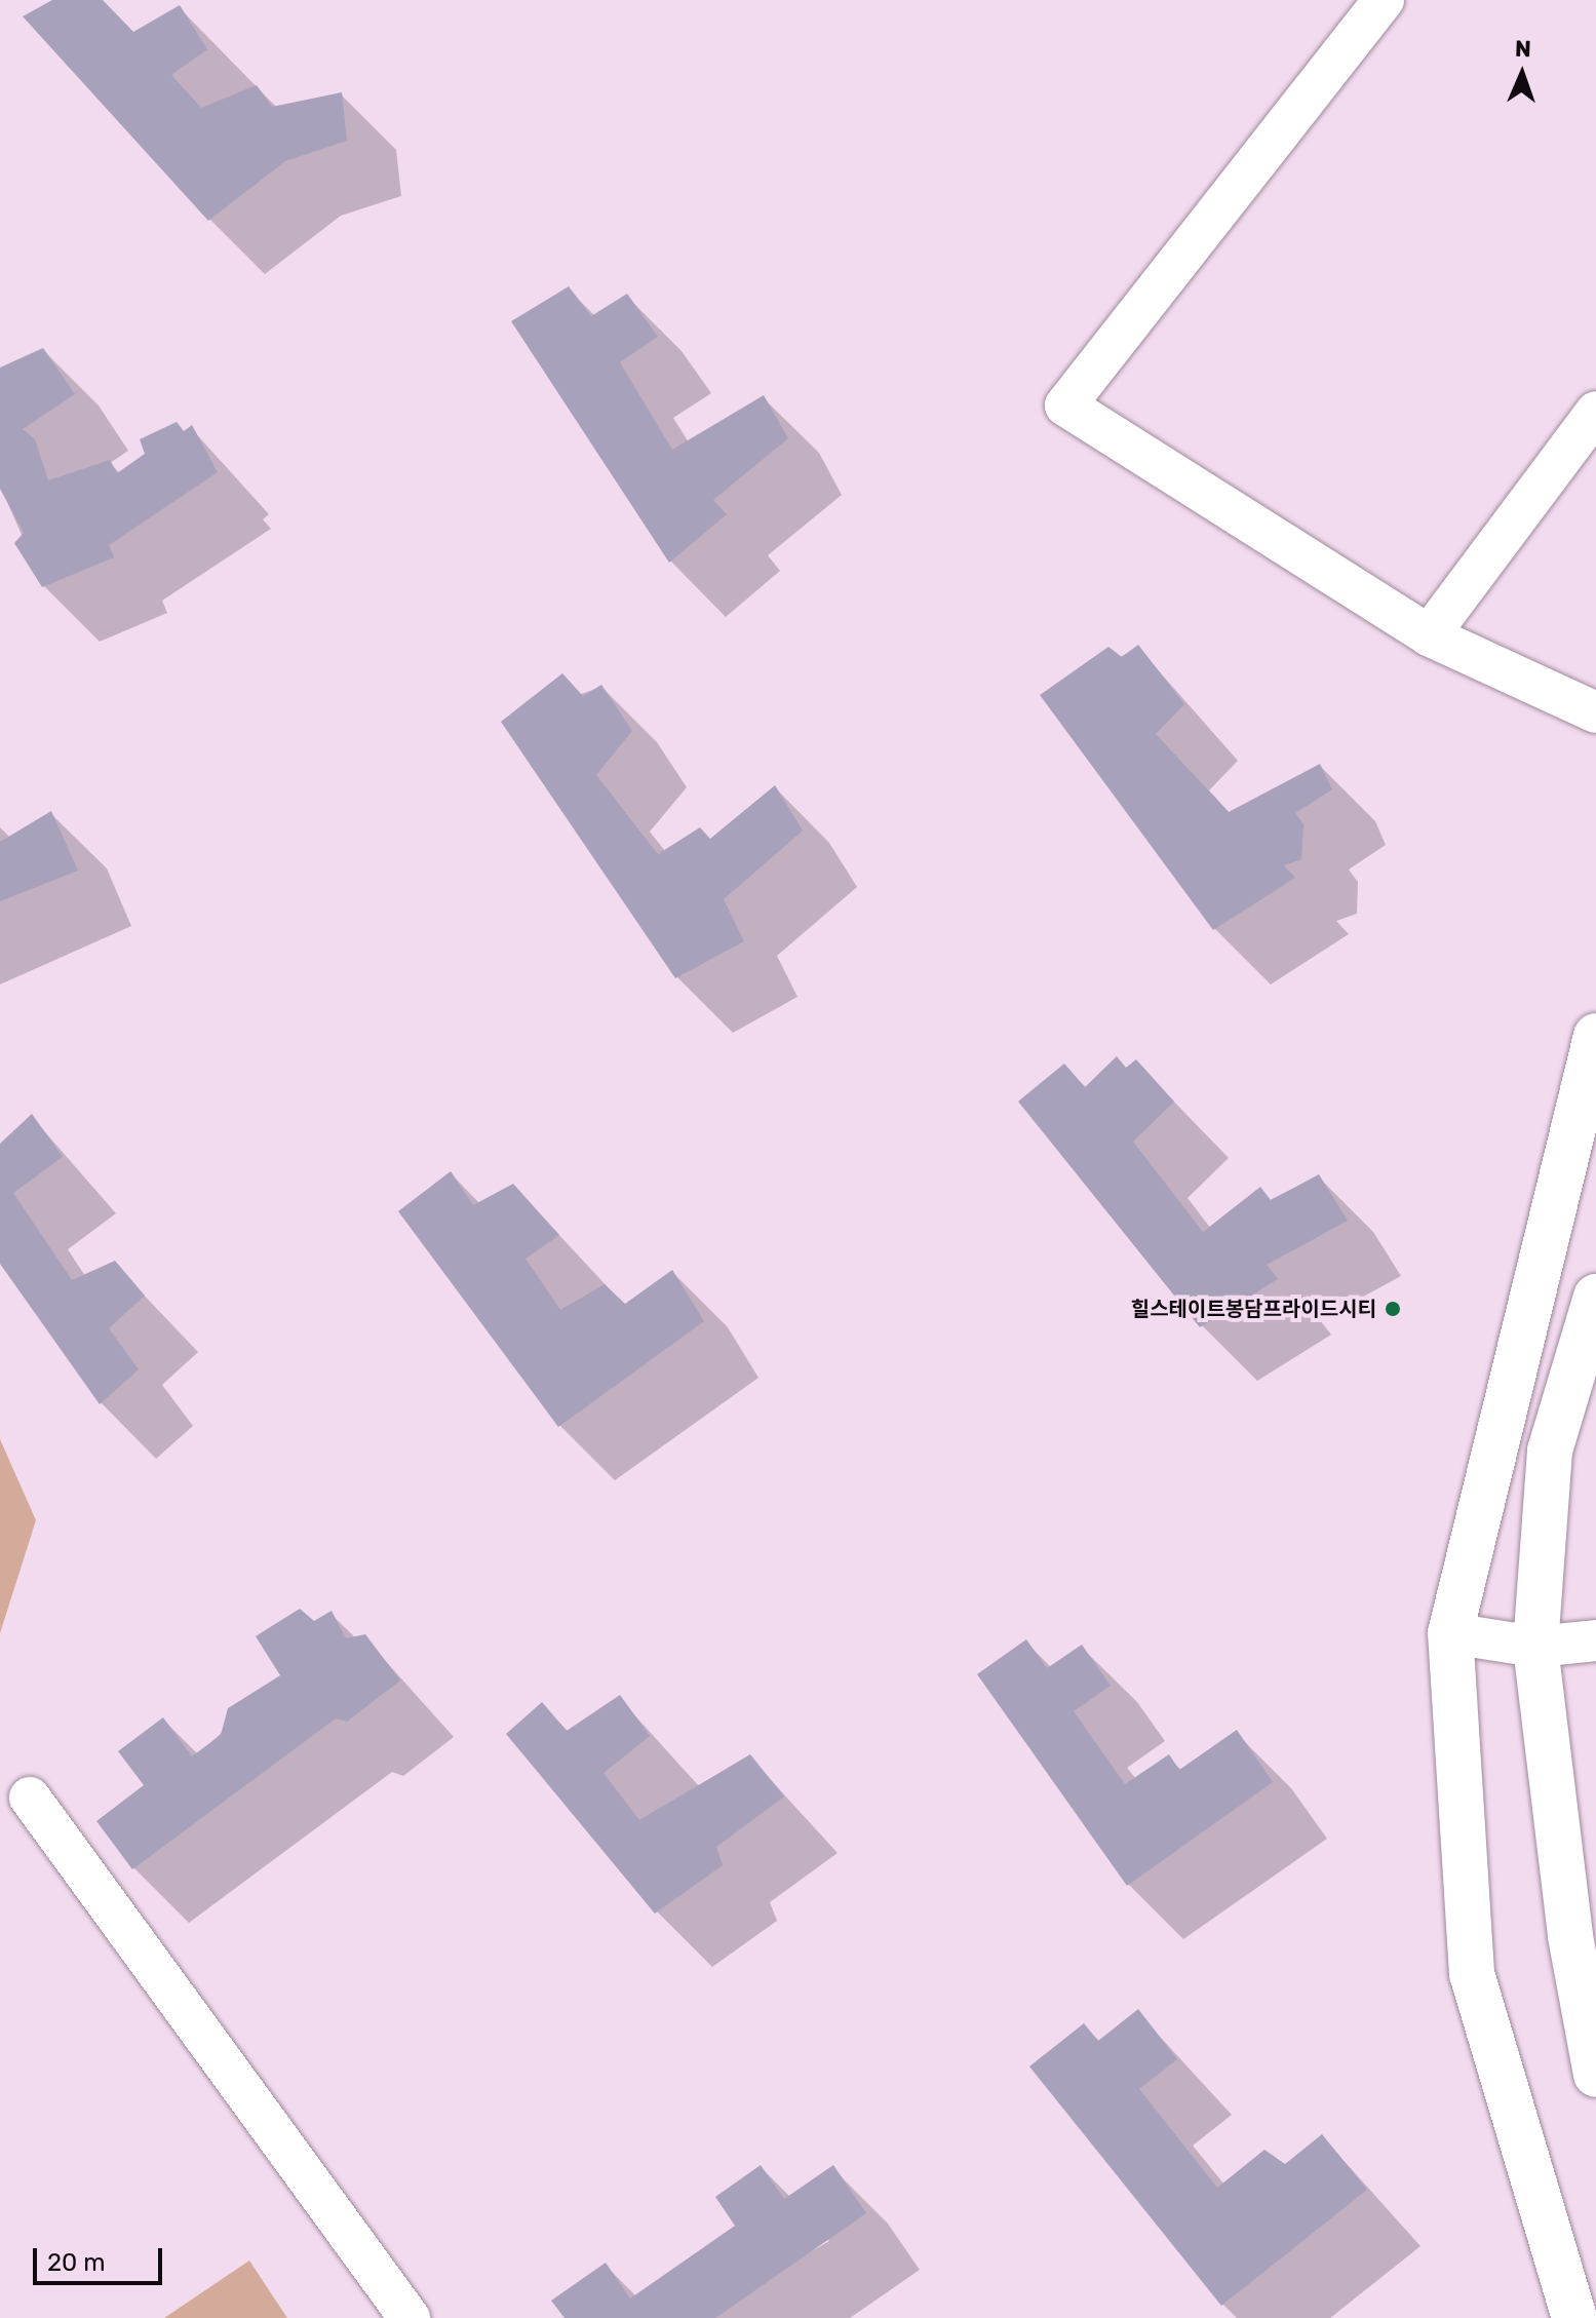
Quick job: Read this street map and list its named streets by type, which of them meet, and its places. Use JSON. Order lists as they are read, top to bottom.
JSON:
{
  "places": ["힐스테이트봉담프라이드시티"],
  "scale_bar": "20 m",
  "north": "top"
}
